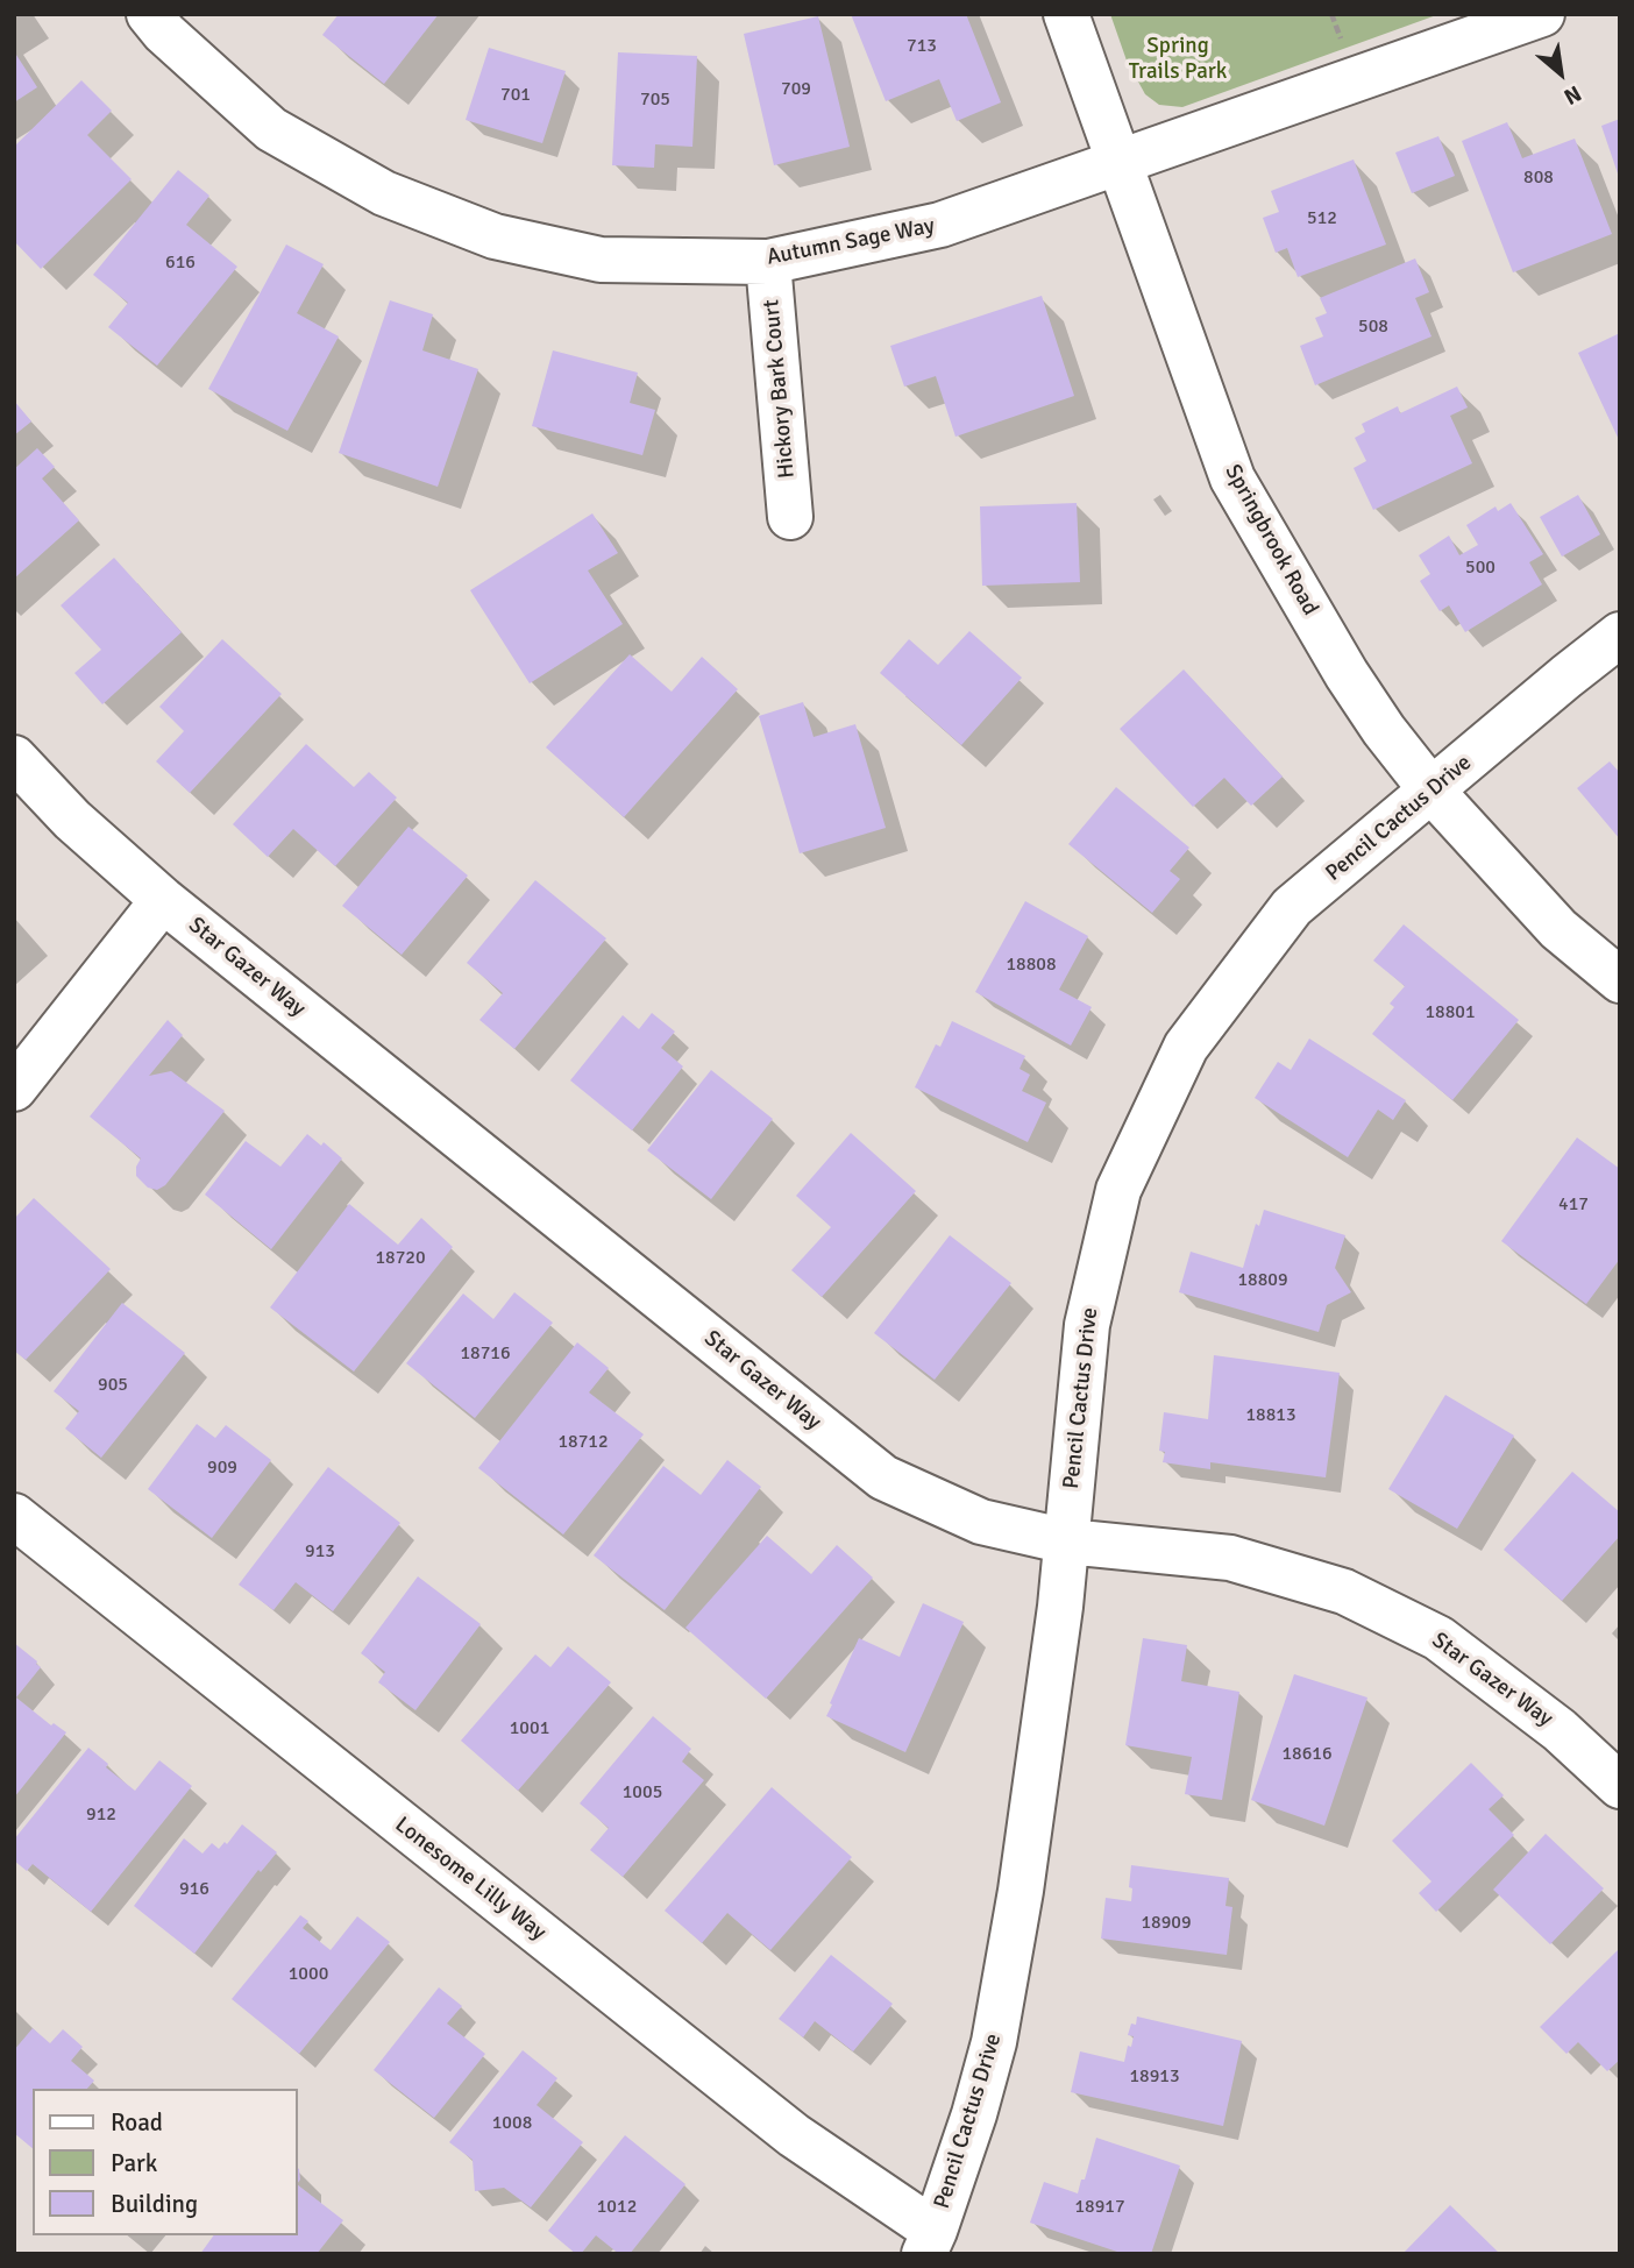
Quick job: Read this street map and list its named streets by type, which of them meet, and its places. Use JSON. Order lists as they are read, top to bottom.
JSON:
{
  "streets": {
    "street": [
      "Autumn Sage Way",
      "Hickory Bark Court",
      "Springbrook Road",
      "Pencil Cactus Drive",
      "Star Gazer Way",
      "Lonesome Lilly Way"
    ]
  },
  "crossings": [
    ["Autumn Sage Way", "Hickory Bark Court"],
    ["Autumn Sage Way", "Springbrook Road"],
    ["Springbrook Road", "Pencil Cactus Drive"],
    ["Pencil Cactus Drive", "Star Gazer Way"],
    ["Pencil Cactus Drive", "Lonesome Lilly Way"]
  ],
  "parks": ["Spring Trails Park"],
  "house_numbers": [
    "713",
    "709",
    "701",
    "705",
    "808",
    "512",
    "616",
    "508",
    "500",
    "18808",
    "18801",
    "417",
    "18720",
    "18809",
    "18716",
    "905",
    "18813",
    "18712",
    "909",
    "913",
    "1001",
    "18616",
    "1005",
    "912",
    "916",
    "18909",
    "1000",
    "18913",
    "1008",
    "1012",
    "18917"
  ],
  "legend": ["Road", "Park", "Building"],
  "north": "bottom right"
}
